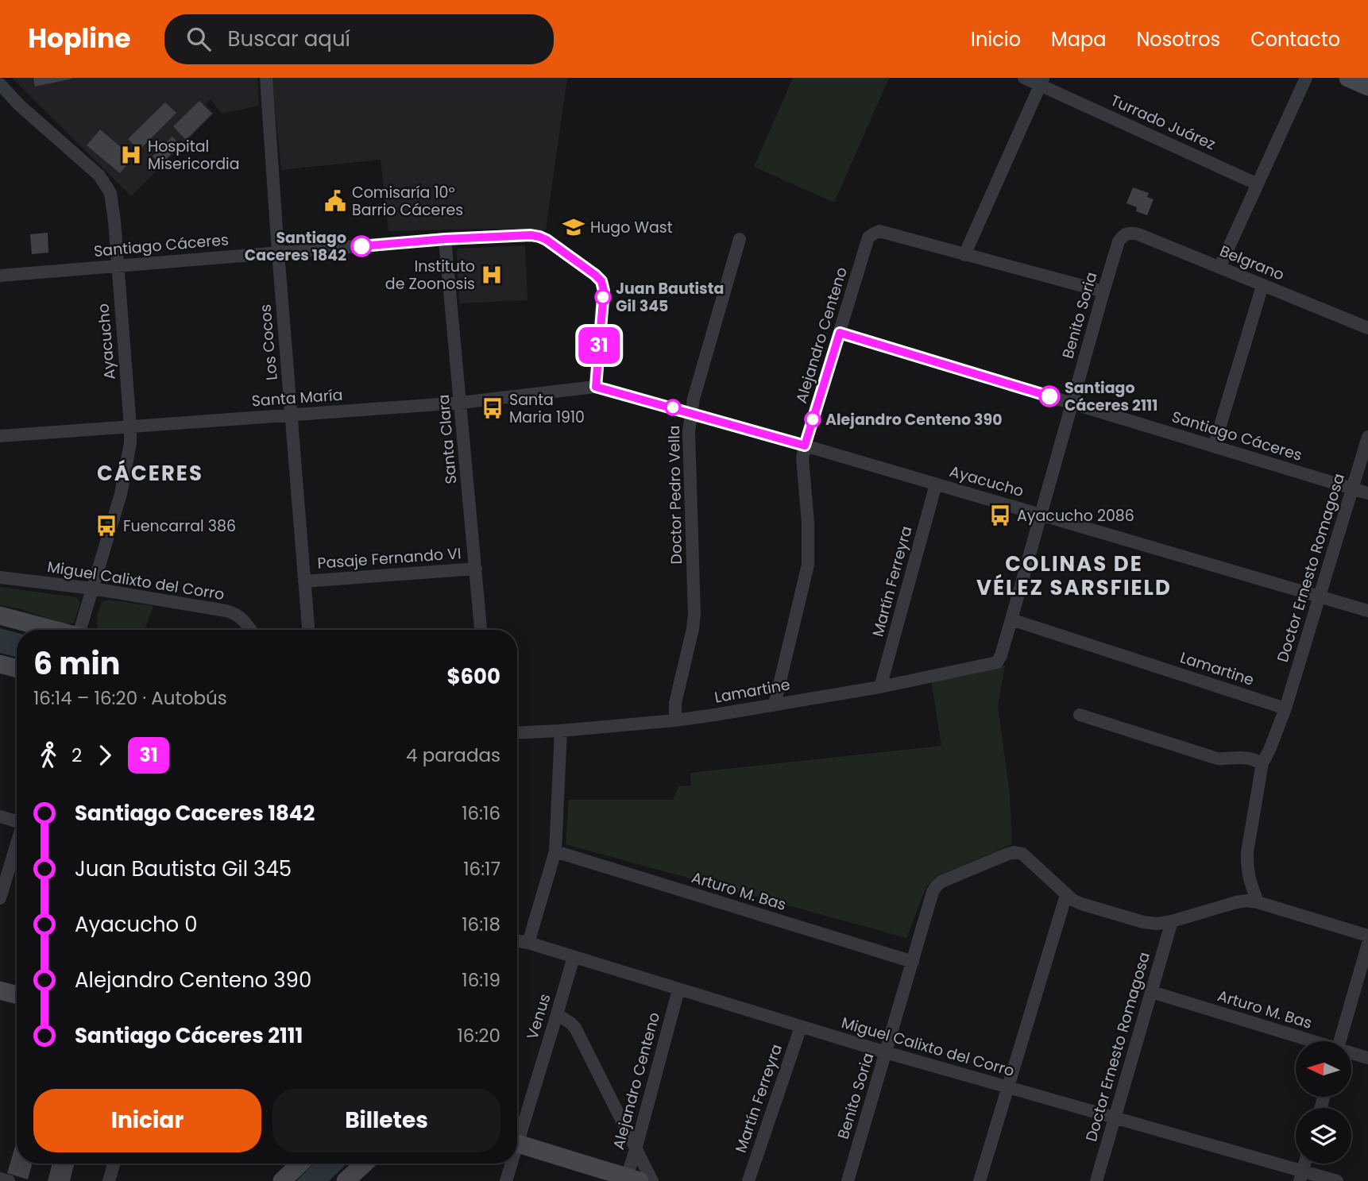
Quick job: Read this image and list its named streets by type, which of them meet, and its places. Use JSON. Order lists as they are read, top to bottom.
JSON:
{
  "streets": {
    "street": [
      "Turrado Juárez",
      "Santiago Cáceres",
      "Belgrano",
      "Benito Soria",
      "Alejandro Centeno",
      "Ayacucho",
      "Los Cocos",
      "Santa María",
      "Santa Clara",
      "Doctor Pedro Vella",
      "Pasaje Fernando VI",
      "Doctor Ernesto Romagosa",
      "Miguel Calixto del Corro",
      "Martín Ferreyra",
      "Lamartine",
      "Arturo M. Bas",
      "Venus"
    ]
  },
  "crossings": [
    ["Santiago Cáceres", "Benito Soria"],
    ["Santiago Cáceres", "Alejandro Centeno"],
    ["Santiago Cáceres", "Ayacucho"],
    ["Santiago Cáceres", "Los Cocos"],
    ["Santiago Cáceres", "Santa María"],
    ["Santiago Cáceres", "Santa Clara"],
    ["Santiago Cáceres", "Doctor Ernesto Romagosa"],
    ["Belgrano", "Benito Soria"],
    ["Benito Soria", "Ayacucho"],
    ["Benito Soria", "Miguel Calixto del Corro"],
    ["Benito Soria", "Lamartine"],
    ["Benito Soria", "Arturo M. Bas"],
    ["Alejandro Centeno", "Ayacucho"],
    ["Alejandro Centeno", "Miguel Calixto del Corro"],
    ["Alejandro Centeno", "Lamartine"],
    ["Ayacucho", "Santa María"],
    ["Ayacucho", "Doctor Pedro Vella"],
    ["Ayacucho", "Doctor Ernesto Romagosa"],
    ["Ayacucho", "Miguel Calixto del Corro"],
    ["Ayacucho", "Martín Ferreyra"],
    ["Los Cocos", "Santa María"],
    ["Los Cocos", "Pasaje Fernando VI"],
    ["Santa María", "Santa Clara"],
    ["Santa Clara", "Pasaje Fernando VI"],
    ["Doctor Pedro Vella", "Lamartine"],
    ["Doctor Ernesto Romagosa", "Miguel Calixto del Corro"],
    ["Doctor Ernesto Romagosa", "Lamartine"],
    ["Doctor Ernesto Romagosa", "Arturo M. Bas"],
    ["Miguel Calixto del Corro", "Martín Ferreyra"],
    ["Miguel Calixto del Corro", "Venus"],
    ["Martín Ferreyra", "Lamartine"]
  ],
  "districts": ["CÁCERES", "COLINAS DE VÉLEZ SARSFIELD"],
  "places": {
    "hospital": ["Hospital Misericordia", "Instituto de Zoonosis"],
    "public building": ["Comisaría 10º Barrio Cáceres"],
    "school or university": ["Hugo Wast"],
    "other": [
      "Santiago Caceres 1842",
      "Juan Bautista Gil 345",
      "Santiago Cáceres 2111",
      "Alejandro Centeno 390"
    ],
    "bus stop": ["Santa Maria 1910", "Ayacucho 2086", "Fuencarral 386"]
  },
  "lines": ["bus line 31"],
  "north": "left",
  "page": {
    "header": "Hopline",
    "search": "Buscar aquí",
    "nav": [
      "Inicio",
      "Mapa",
      "Nosotros",
      "Contacto"
    ],
    "on_map": "31",
    "heading": ["6 min", "16:14 – 16:20 · Autobús", "$600"],
    "legs": ["2", "31", "4 paradas"],
    "list": [
      {
        "name": "Santiago Caceres 1842",
        "value": "16:16"
      },
      {
        "name": "Juan Bautista Gil 345",
        "value": "16:17"
      },
      {
        "name": "Ayacucho 0",
        "value": "16:18"
      },
      {
        "name": "Alejandro Centeno 390",
        "value": "16:19"
      },
      {
        "name": "Santiago Cáceres 2111",
        "value": "16:20"
      }
    ],
    "buttons": ["Iniciar", "Billetes"]
  }
}
